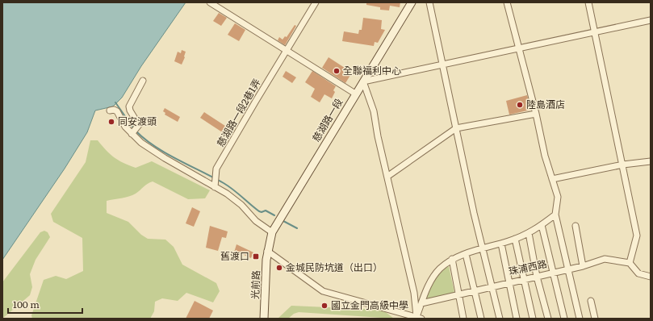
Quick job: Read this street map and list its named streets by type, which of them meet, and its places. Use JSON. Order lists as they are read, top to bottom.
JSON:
{
  "streets": {
    "main road": ["慈湖路一段", "光前路"],
    "street": ["慈湖路一段2巷1弄", "珠浦西路"]
  },
  "crossings": [
    ["慈湖路一段", "光前路"]
  ],
  "places": {
    "other": [
      "全聯福利中心",
      "陸島酒店",
      "同安渡頭",
      "金城民防坑道（出口）",
      "國立金門高級中學"
    ],
    "transit": ["舊渡口"]
  },
  "scale_bar": "100 m"
}
